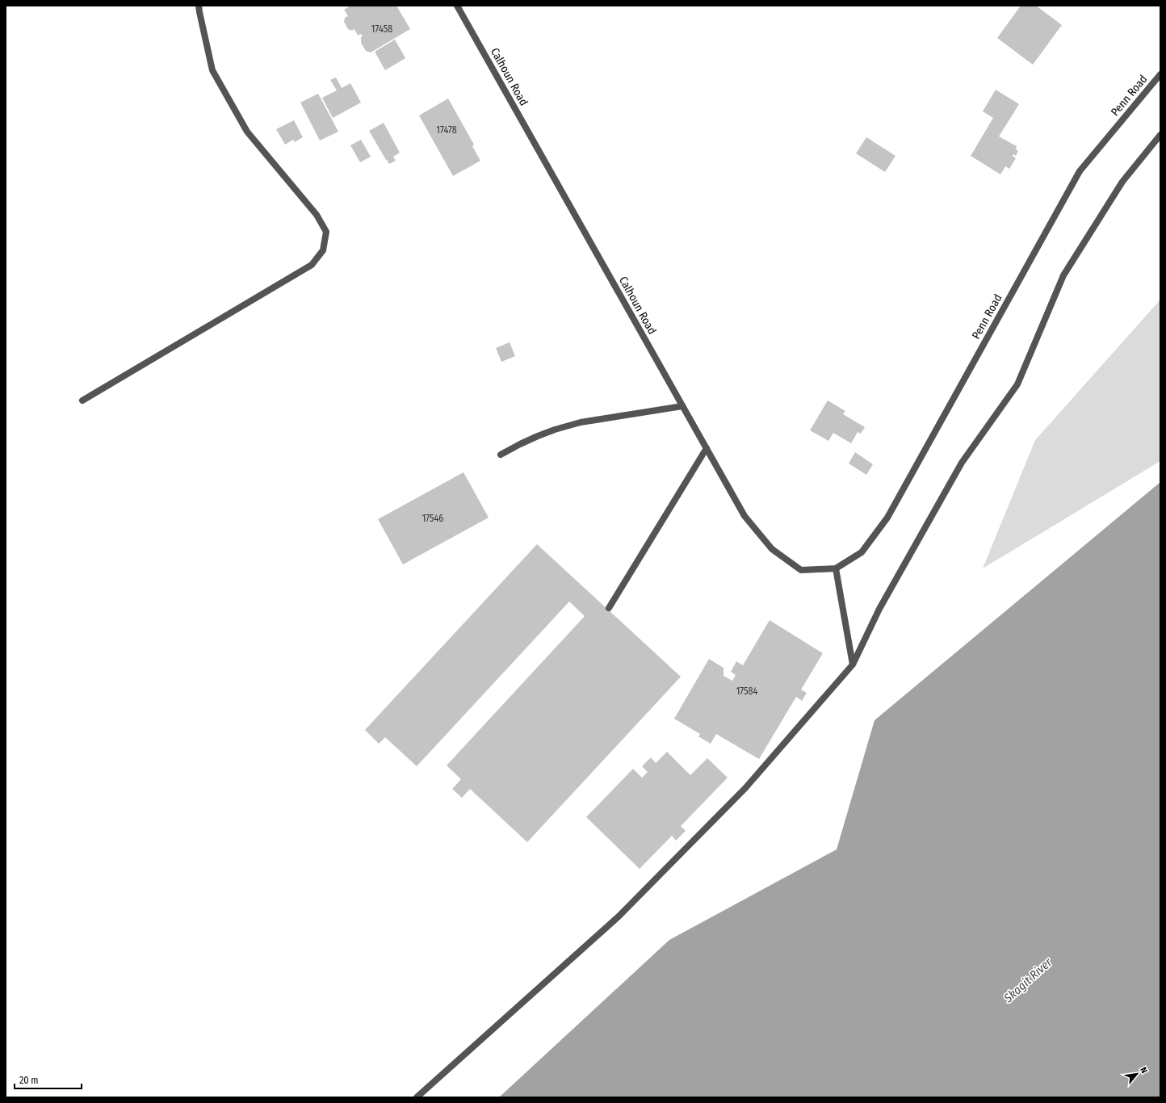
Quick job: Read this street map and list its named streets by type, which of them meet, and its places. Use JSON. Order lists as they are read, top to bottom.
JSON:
{
  "streets": {
    "street": ["Calhoun Road", "Penn Road"]
  },
  "crossings": [
    ["Calhoun Road", "Penn Road"]
  ],
  "water": ["Skagit River"],
  "house_numbers": [
    "17458",
    "17478",
    "17546",
    "17584"
  ],
  "scale_bar": "20 m",
  "north": "top right"
}
